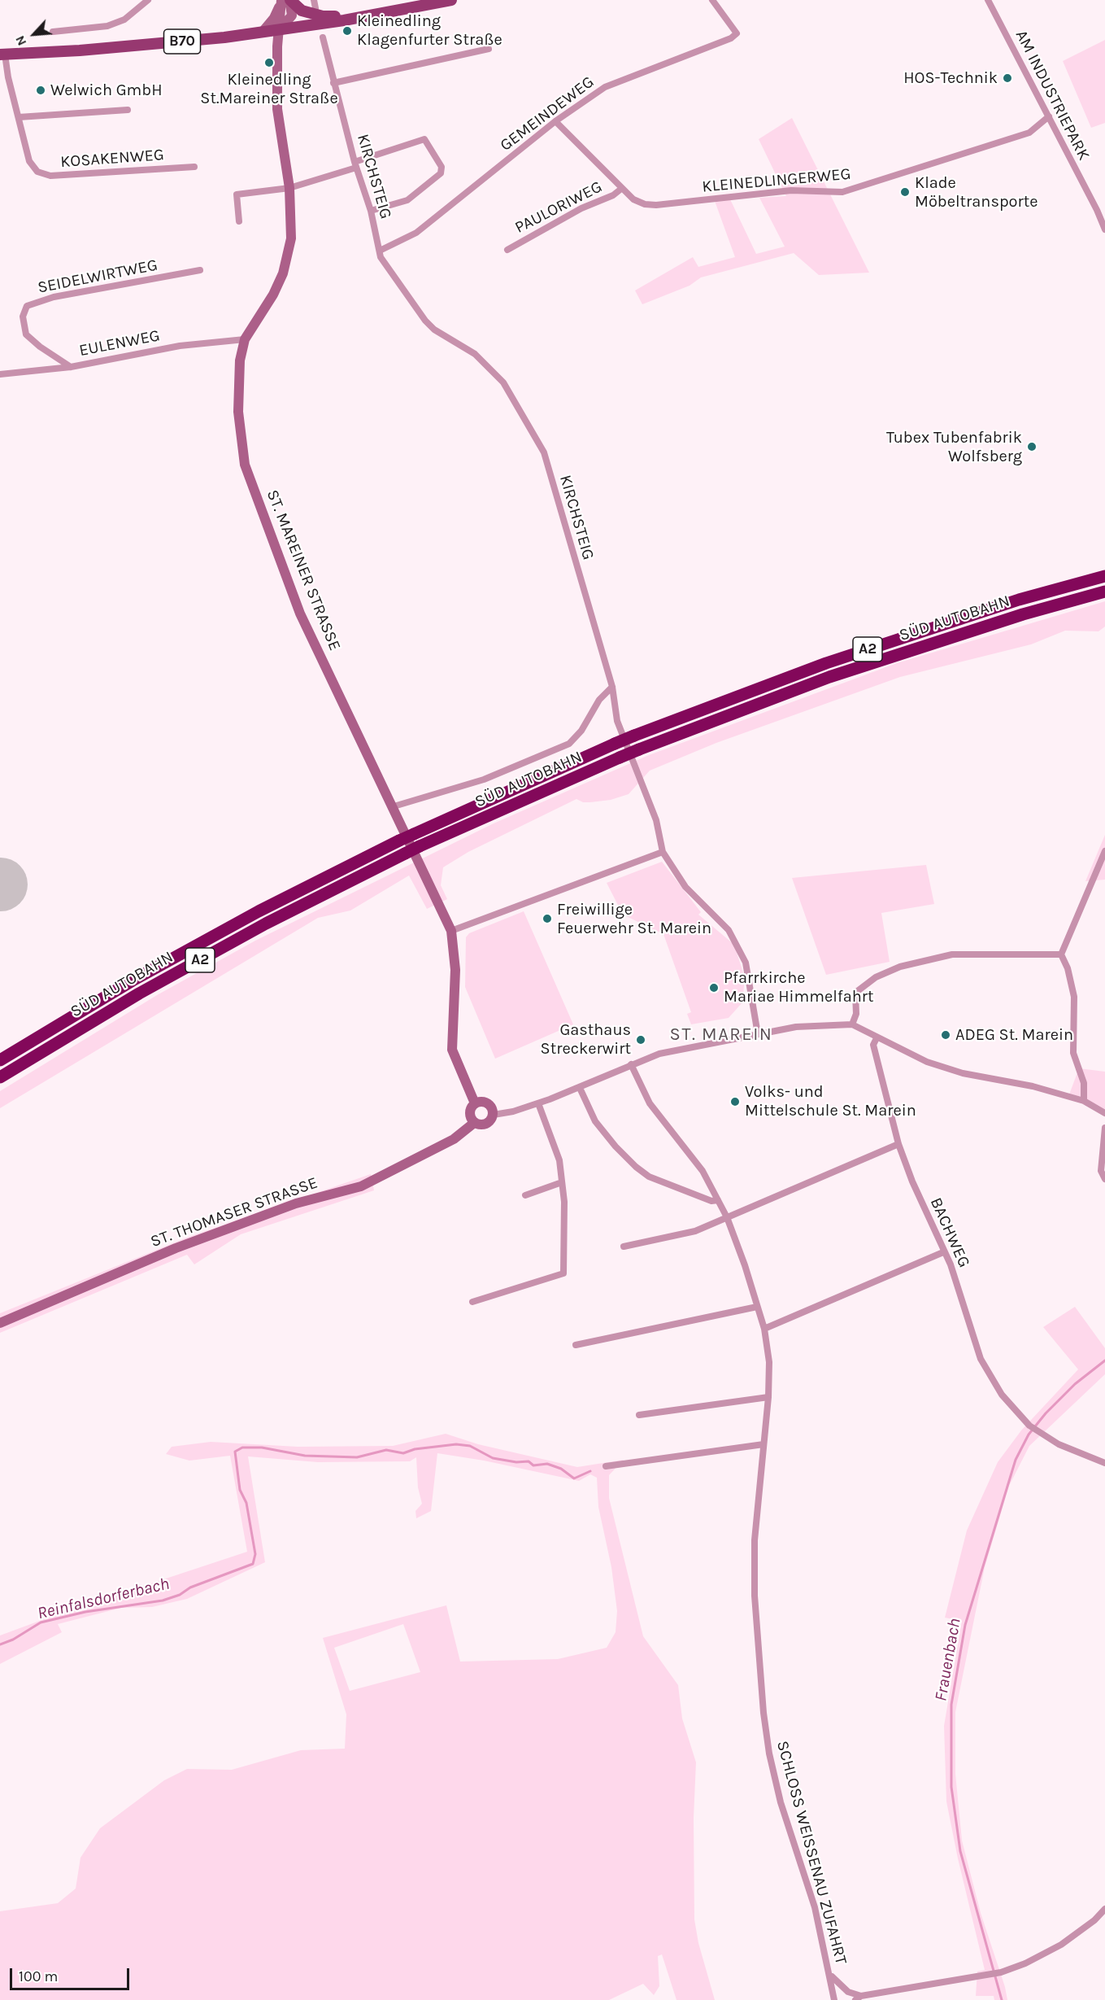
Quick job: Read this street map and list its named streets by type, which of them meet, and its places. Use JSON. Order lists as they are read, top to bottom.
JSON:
{
  "streets": {
    "highway": ["SÜD AUTOBAHN", "A2"],
    "main road": ["B70", "ST. MAREINER STRASSE", "ST. THOMASER STRASSE"],
    "street": [
      "AM INDUSTRIEPARK",
      "GEMEINDEWEG",
      "KOSAKENWEG",
      "KIRCHSTEIG",
      "KLEINEDLINGERWEG",
      "PAULORIWEG",
      "SEIDELWIRTWEG",
      "EULENWEG",
      "BACHWEG",
      "SCHLOSS WEISSENAU ZUFAHRT"
    ]
  },
  "crossings": [
    ["B70", "KOSAKENWEG"],
    ["B70", "ST. MAREINER STRASSE"],
    ["AM INDUSTRIEPARK", "KLEINEDLINGERWEG"],
    ["GEMEINDEWEG", "KIRCHSTEIG"],
    ["GEMEINDEWEG", "KLEINEDLINGERWEG"],
    ["KLEINEDLINGERWEG", "PAULORIWEG"],
    ["SEIDELWIRTWEG", "EULENWEG"],
    ["EULENWEG", "ST. MAREINER STRASSE"],
    ["ST. MAREINER STRASSE", "ST. THOMASER STRASSE"]
  ],
  "districts": ["ST. MAREIN"],
  "water": ["Reinfalsdorferbach", "Frauenbach"],
  "places": [
    "Kleinedling Klagenfurter Straße",
    "Kleinedling St.Mareiner Straße",
    "HOS-Technik",
    "Welwich GmbH",
    "Klade Möbeltransporte",
    "Tubex Tubenfabrik Wolfsberg",
    "Freiwillige Feuerwehr St. Marein",
    "Pfarrkirche Mariae Himmelfahrt",
    "ADEG St. Marein",
    "Gasthaus Streckerwirt",
    "Volks- und Mittelschule St. Marein"
  ],
  "scale_bar": "100 m",
  "north": "bottom left"
}
